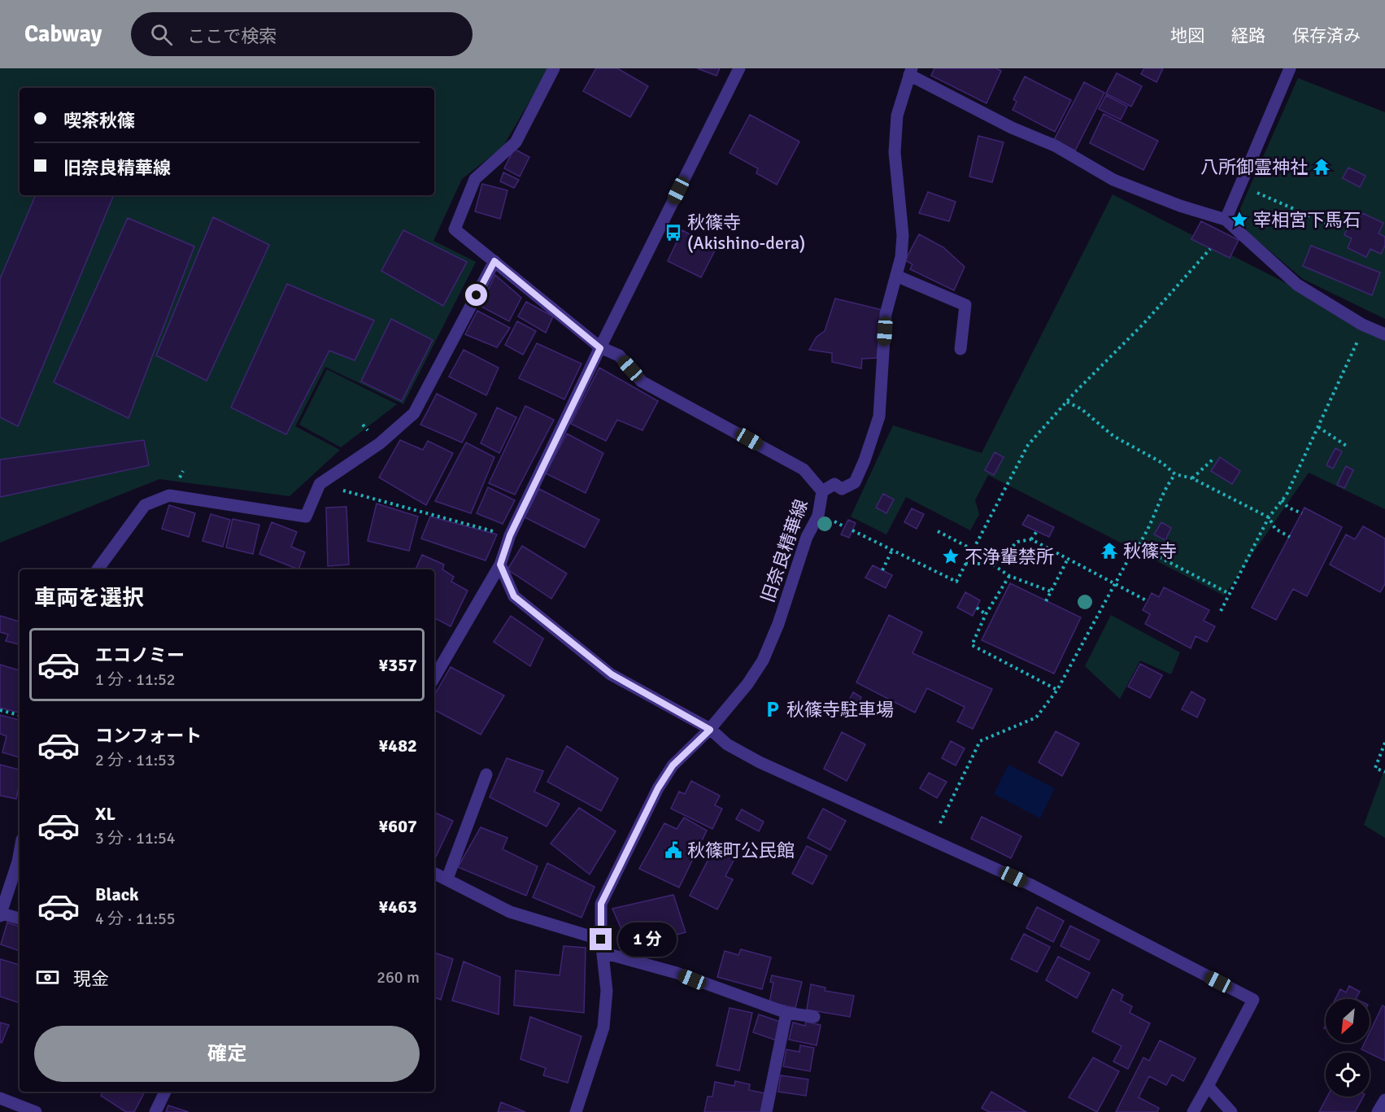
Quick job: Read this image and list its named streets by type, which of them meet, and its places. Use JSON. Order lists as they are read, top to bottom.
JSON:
{
  "streets": {
    "street": ["旧奈良精華線"]
  },
  "places": {
    "temple": ["八所御霊神社", "秋篠寺"],
    "place": ["宰相宮下馬石", "不浄輩禁所"],
    "bus stop": ["秋篠寺 (Akishino-dera)"],
    "parking": ["秋篠寺駐車場"],
    "public building": ["秋篠町公民館"]
  },
  "north": "bottom left",
  "page": {
    "header": "Cabway",
    "search": "ここで検索",
    "nav": ["地図", "経路", "保存済み"],
    "banner": ["喫茶秋篠", "旧奈良精華線"],
    "heading": "車両を選択",
    "list": [
      {
        "name": "エコノミー",
        "note": "1 分 · 11:52",
        "value": "¥357"
      },
      {
        "name": "コンフォート",
        "note": "2 分 · 11:53",
        "value": "¥482"
      },
      {
        "name": "XL",
        "note": "3 分 · 11:54",
        "value": "¥607"
      },
      {
        "name": "Black",
        "note": "4 分 · 11:55",
        "value": "¥463"
      }
    ],
    "bubble": "1 分",
    "pay": ["現金", "260 m"],
    "buttons": "確定"
  }
}
